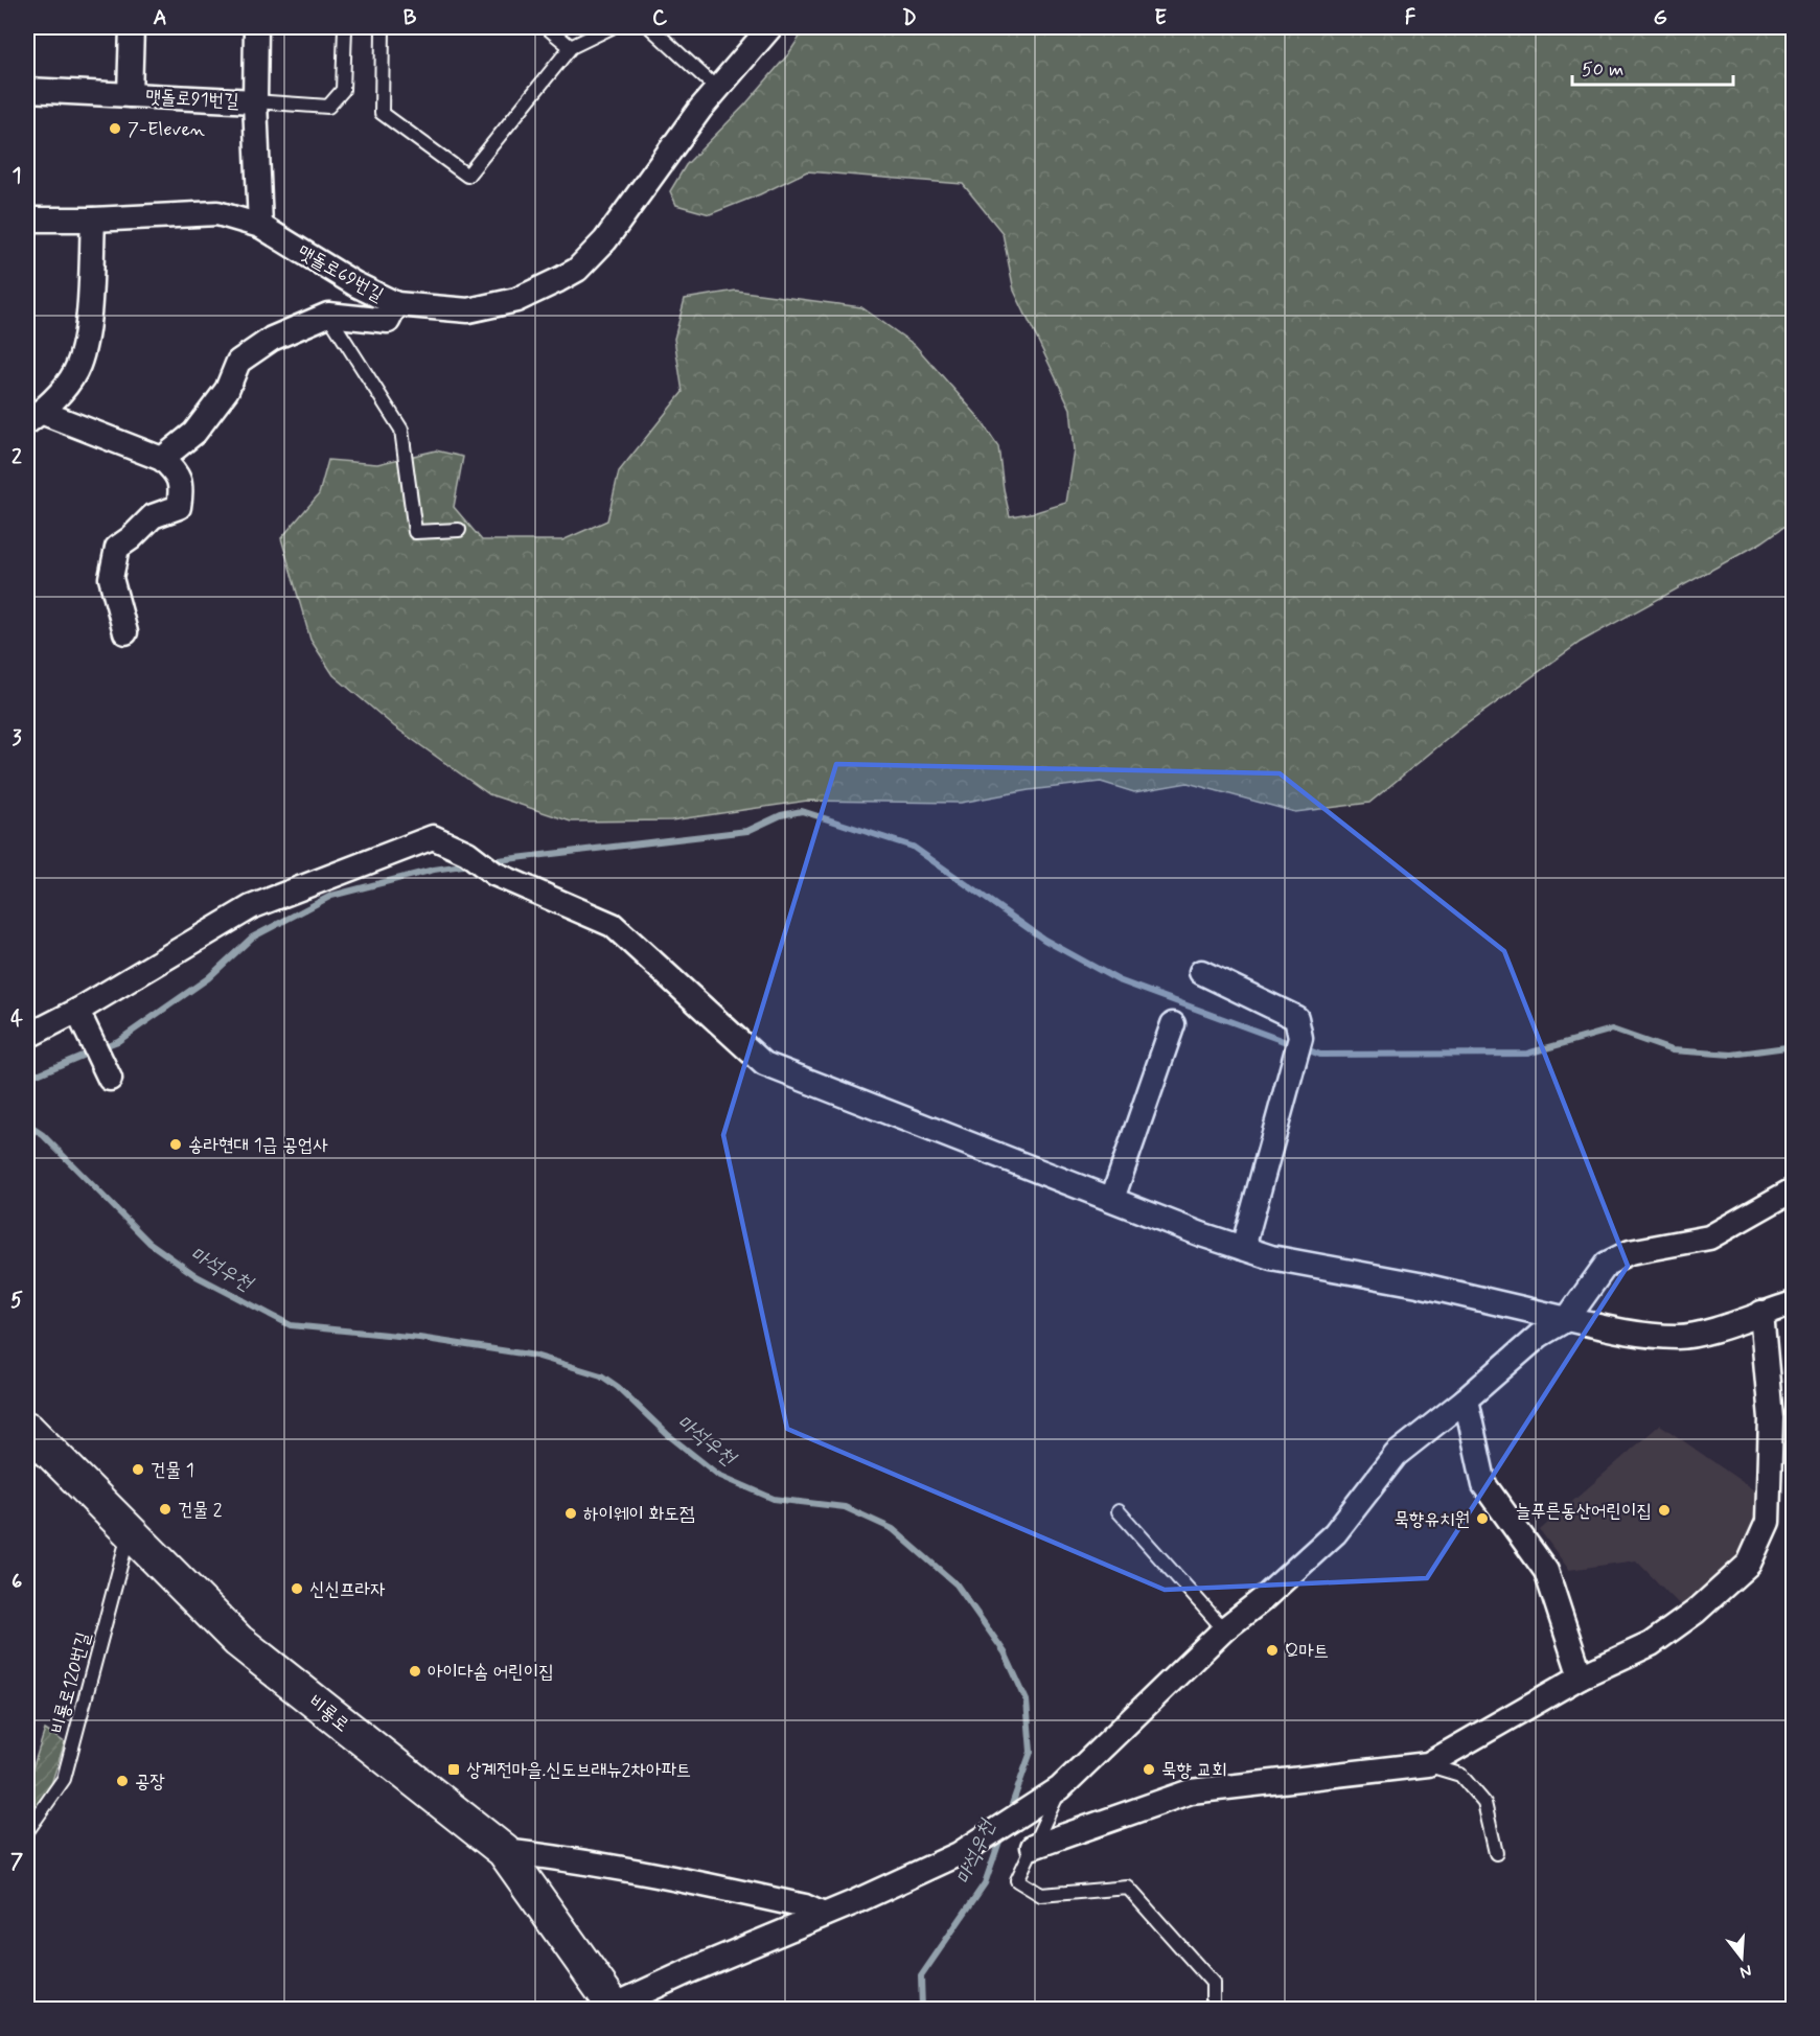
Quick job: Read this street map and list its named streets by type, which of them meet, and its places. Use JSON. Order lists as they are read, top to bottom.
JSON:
{
  "streets": {
    "main road": ["비룡로"],
    "street": ["맷돌로91번길", "맷돌로69번길"],
    "lane": ["비룡로120번길"]
  },
  "crossings": [
    ["맷돌로91번길", "맷돌로69번길"],
    ["비룡로120번길", "비룡로"]
  ],
  "water": ["마석우천"],
  "places": {
    "other": [
      "7-Eleven",
      "송라현대 1급 공업사",
      "건물 1",
      "건물 2",
      "늘푸른동산어린이집",
      "하이웨이 화도점",
      "묵향유치원",
      "신신프라자",
      "Q마트",
      "아이다솜 어린이집",
      "묵향 교회",
      "공장"
    ],
    "transit": ["상계전마을.신도브래뉴2차아파트"]
  },
  "scale_bar": "50 m",
  "north": "bottom",
  "grid": {
    "columns": [
      "A",
      "B",
      "C",
      "D",
      "E",
      "F",
      "G"
    ],
    "rows": [
      "1",
      "2",
      "3",
      "4",
      "5",
      "6",
      "7"
    ]
  }
}
